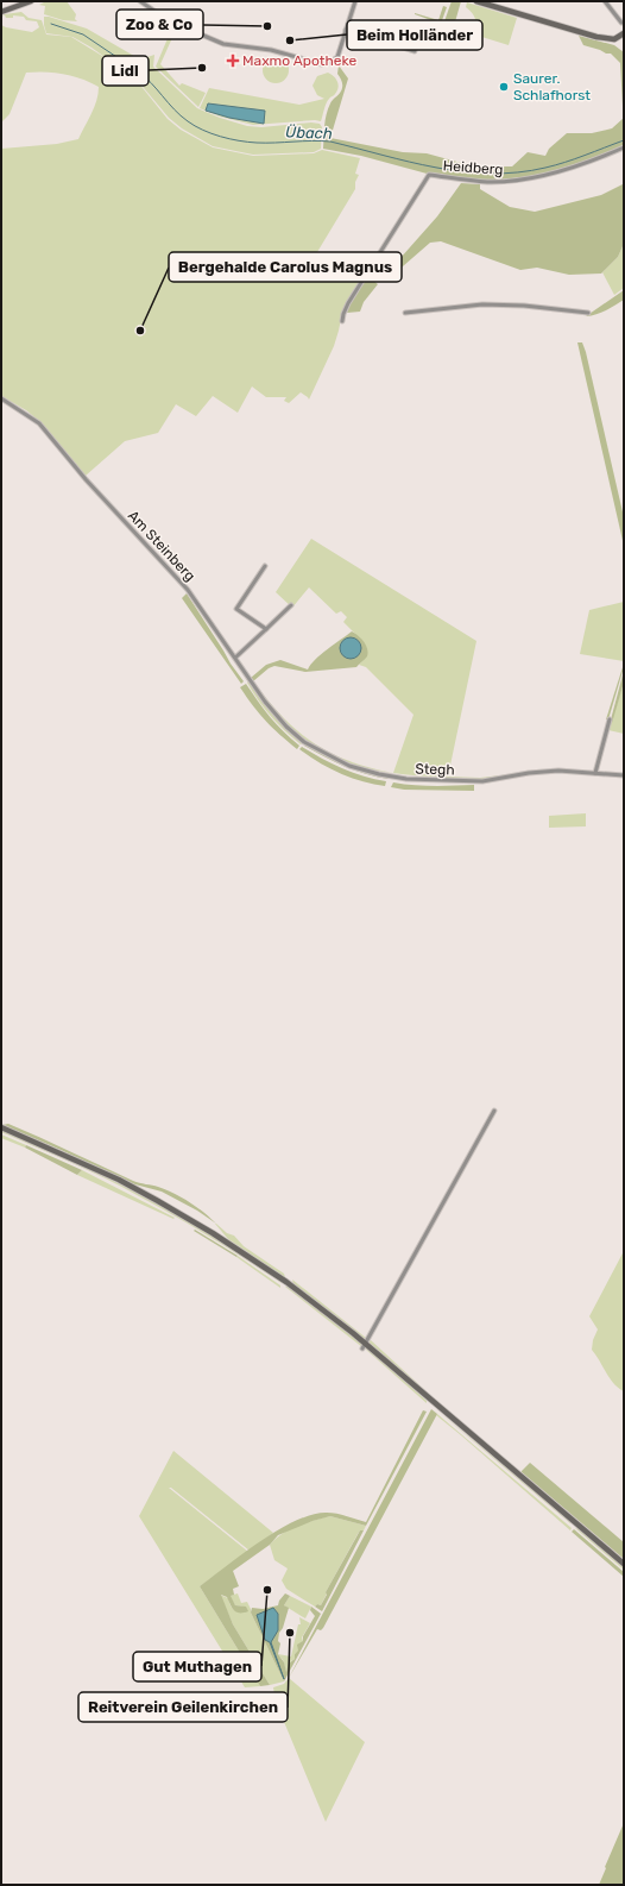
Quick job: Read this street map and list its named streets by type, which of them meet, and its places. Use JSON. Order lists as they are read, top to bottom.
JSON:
{
  "streets": {
    "street": ["Heidberg", "Am Steinberg", "Stegh"]
  },
  "crossings": [
    ["Am Steinberg", "Stegh"]
  ],
  "water": ["Übach"],
  "places": {
    "other": [
      "Zoo & Co",
      "Beim Holländer",
      "Lidl",
      "Saurer. Schlafhorst",
      "Bergehalde Carolus Magnus",
      "Gut Muthagen",
      "Reitverein Geilenkirchen"
    ],
    "health": ["Maxmo Apotheke"]
  }
}
